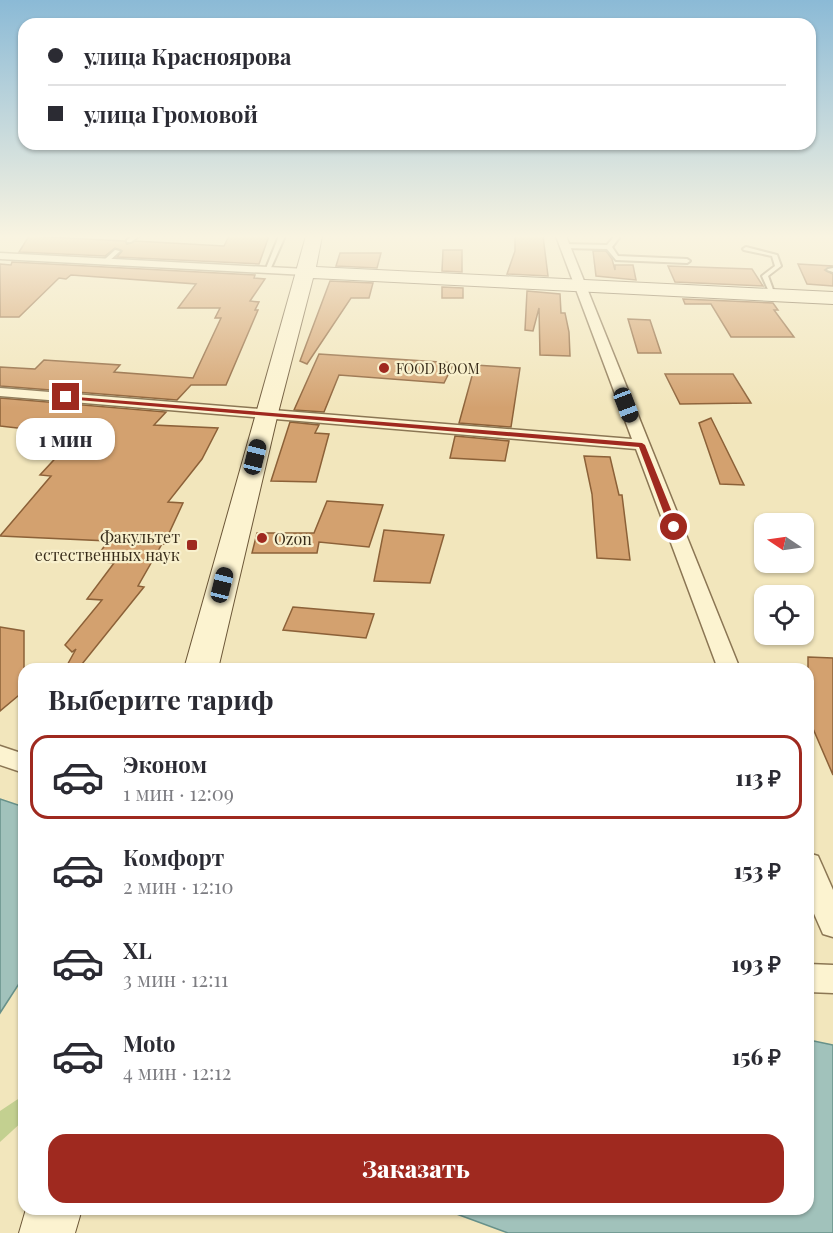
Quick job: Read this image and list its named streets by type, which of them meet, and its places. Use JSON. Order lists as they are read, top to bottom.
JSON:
{
  "places": {
    "other": ["FOOD BOOM", "Ozon"],
    "transit": ["Факультет естественных наук"]
  },
  "north": "left",
  "page": {
    "banner": ["улица Красноярова", "улица Громовой"],
    "bubble": "1 мин",
    "heading": "Выберите тариф",
    "list": [
      {
        "name": "Эконом",
        "note": "1 мин · 12:09",
        "value": "113 ₽"
      },
      {
        "name": "Комфорт",
        "note": "2 мин · 12:10",
        "value": "153 ₽"
      },
      {
        "name": "XL",
        "note": "3 мин · 12:11",
        "value": "193 ₽"
      },
      {
        "name": "Moto",
        "note": "4 мин · 12:12",
        "value": "156 ₽"
      }
    ],
    "buttons": "Заказать"
  }
}
